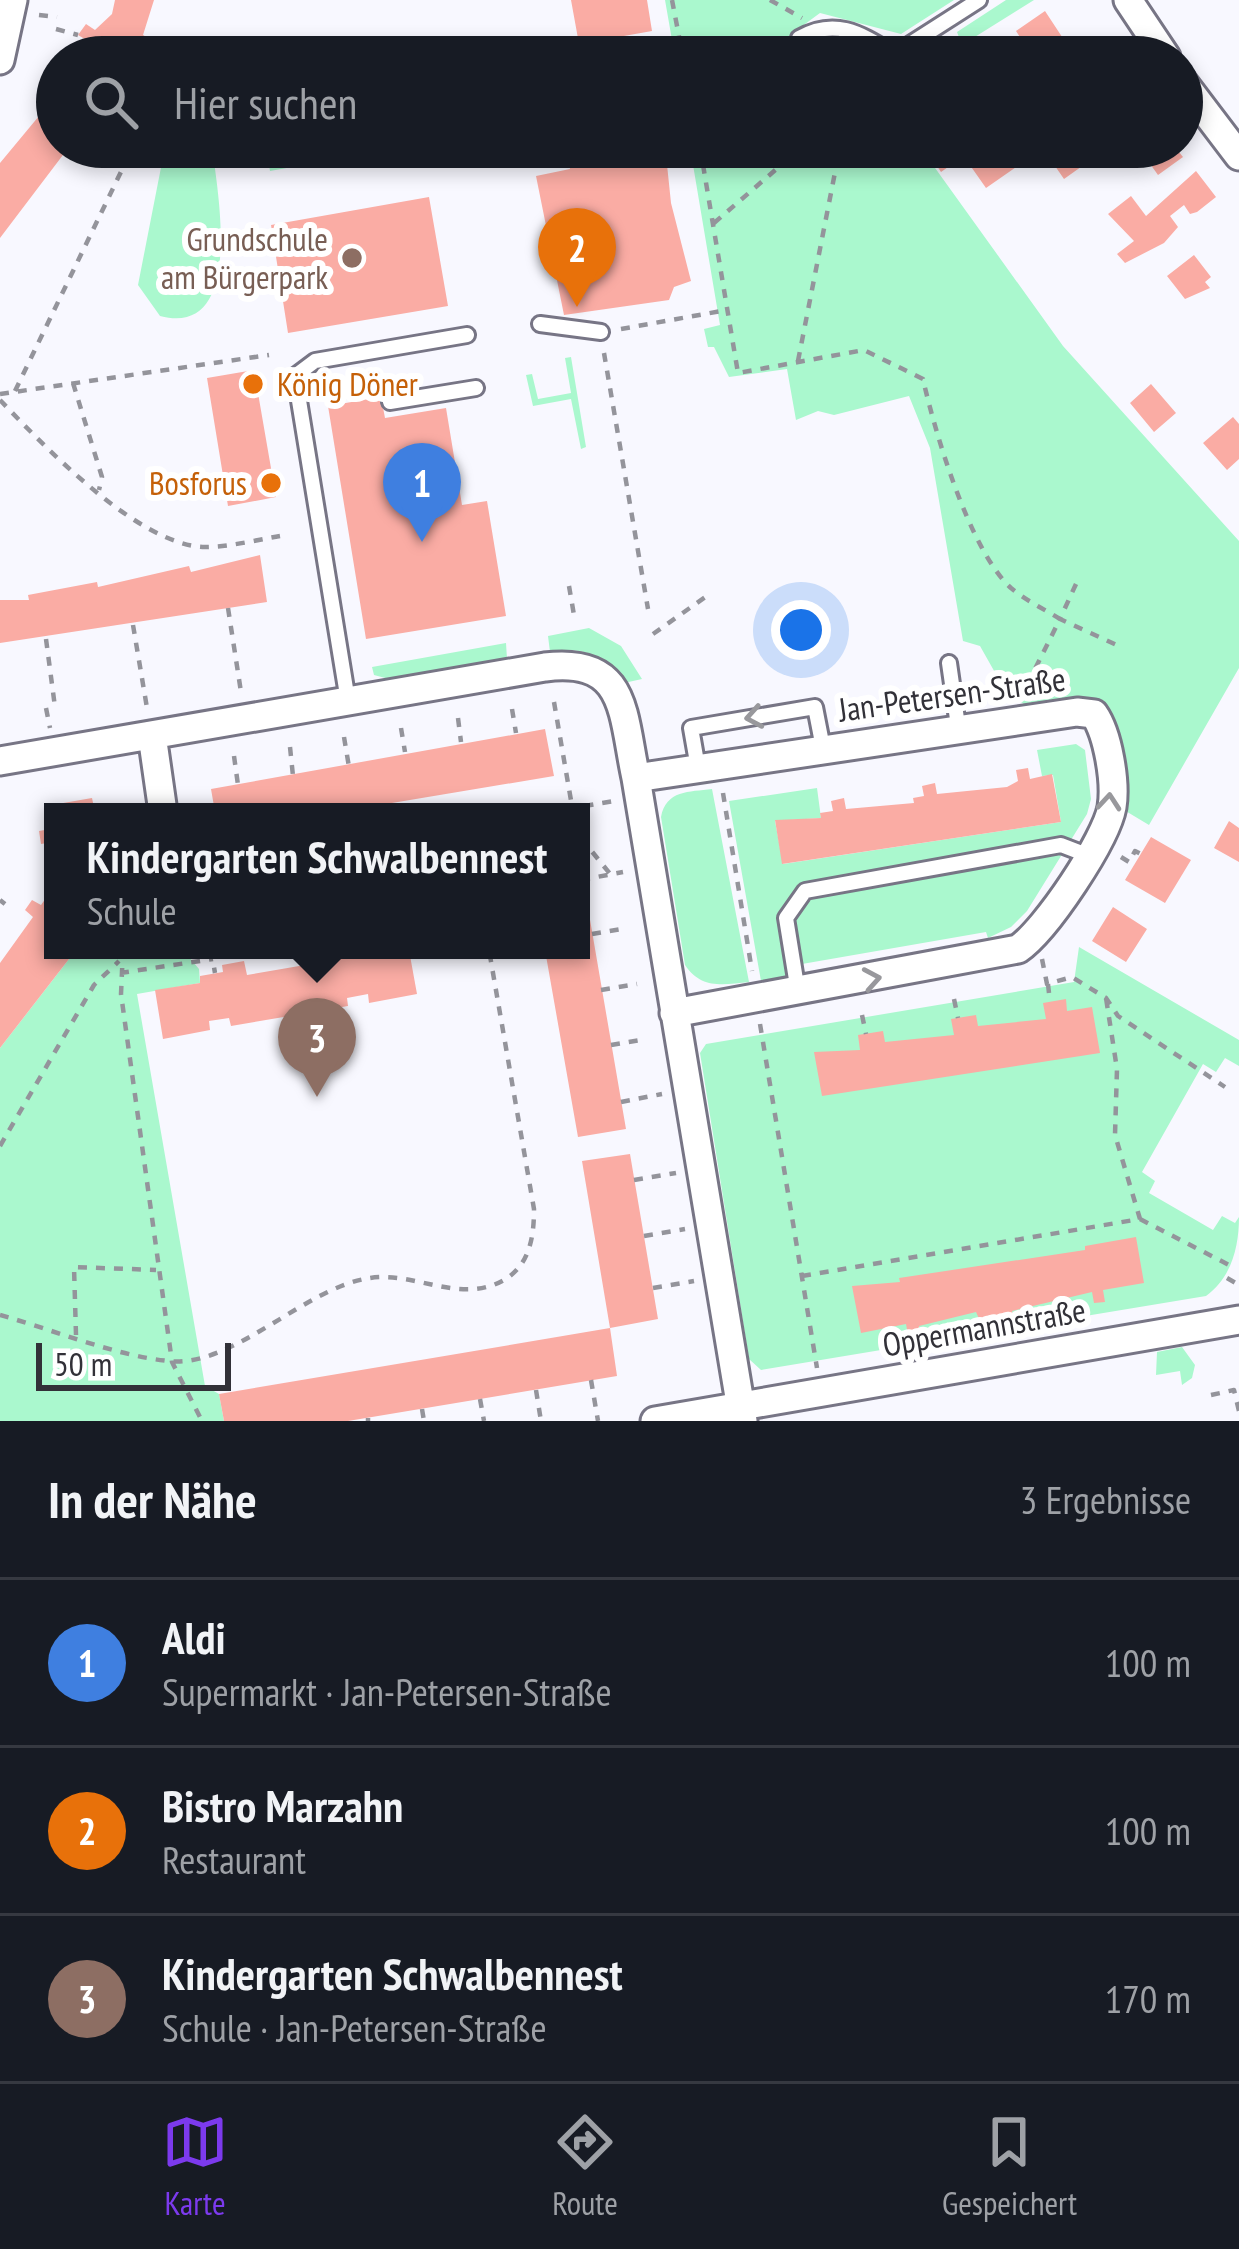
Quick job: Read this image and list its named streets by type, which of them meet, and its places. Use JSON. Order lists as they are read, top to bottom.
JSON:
{
  "streets": {
    "street": ["Jan-Petersen-Straße", "Oppermannstraße"]
  },
  "places": ["Grundschule am Bürgerpark", "König Döner", "Bosforus"],
  "scale_bar": "50 m",
  "page": {
    "search": "Hier suchen",
    "pins": ["2", "1", "3"],
    "popup": ["Kindergarten Schwalbennest", "Schule"],
    "scale": "50 m",
    "heading": ["In der Nähe", "3 Ergebnisse"],
    "list": [
      {
        "mark": "1",
        "name": "Aldi",
        "note": "Supermarkt · Jan-Petersen-Straße",
        "value": "100 m"
      },
      {
        "mark": "2",
        "name": "Bistro Marzahn",
        "note": "Restaurant",
        "value": "100 m"
      },
      {
        "mark": "3",
        "name": "Kindergarten Schwalbennest",
        "note": "Schule · Jan-Petersen-Straße",
        "value": "170 m"
      }
    ],
    "nav": ["Karte", "Route", "Gespeichert"]
  }
}
